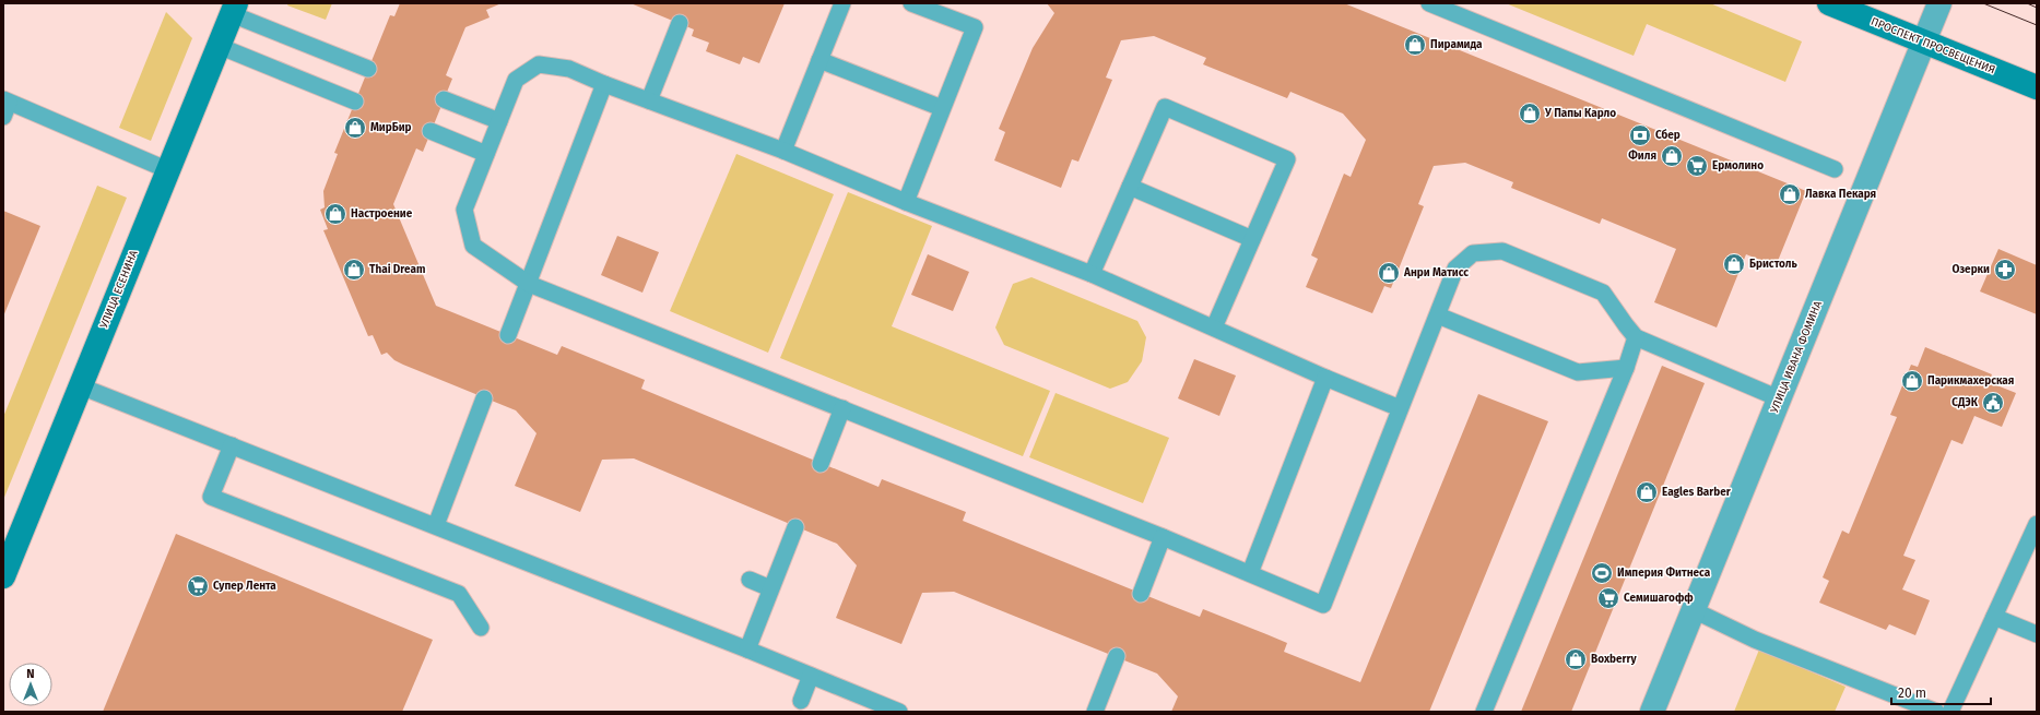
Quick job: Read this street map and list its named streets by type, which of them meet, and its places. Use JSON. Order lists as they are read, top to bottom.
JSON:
{
  "streets": {
    "street": ["ПРОСПЕКТ ПРОСВЕЩЕНИЯ", "УЛИЦА ЕСЕНИНА", "УЛИЦА ИВАНА ФОМИНА"]
  },
  "crossings": [
    ["ПРОСПЕКТ ПРОСВЕЩЕНИЯ", "УЛИЦА ИВАНА ФОМИНА"]
  ],
  "places": {
    "shop": [
      "Пирамида",
      "У Папы Карло",
      "МирБир",
      "Филя",
      "Лавка Пекаря",
      "Настроение",
      "Бристоль",
      "Thai Dream",
      "Анри Матисс",
      "Парикмахерская",
      "Eagles Barber",
      "Boxberry"
    ],
    "bank": ["Сбер"],
    "supermarket": ["Ермолино", "Супер Лента", "Семишагофф"],
    "pharmacy": ["Озерки"],
    "public building": ["СДЭК"],
    "sports": ["Империя Фитнеса"]
  },
  "scale_bar": "20 m",
  "north": "top"
}
